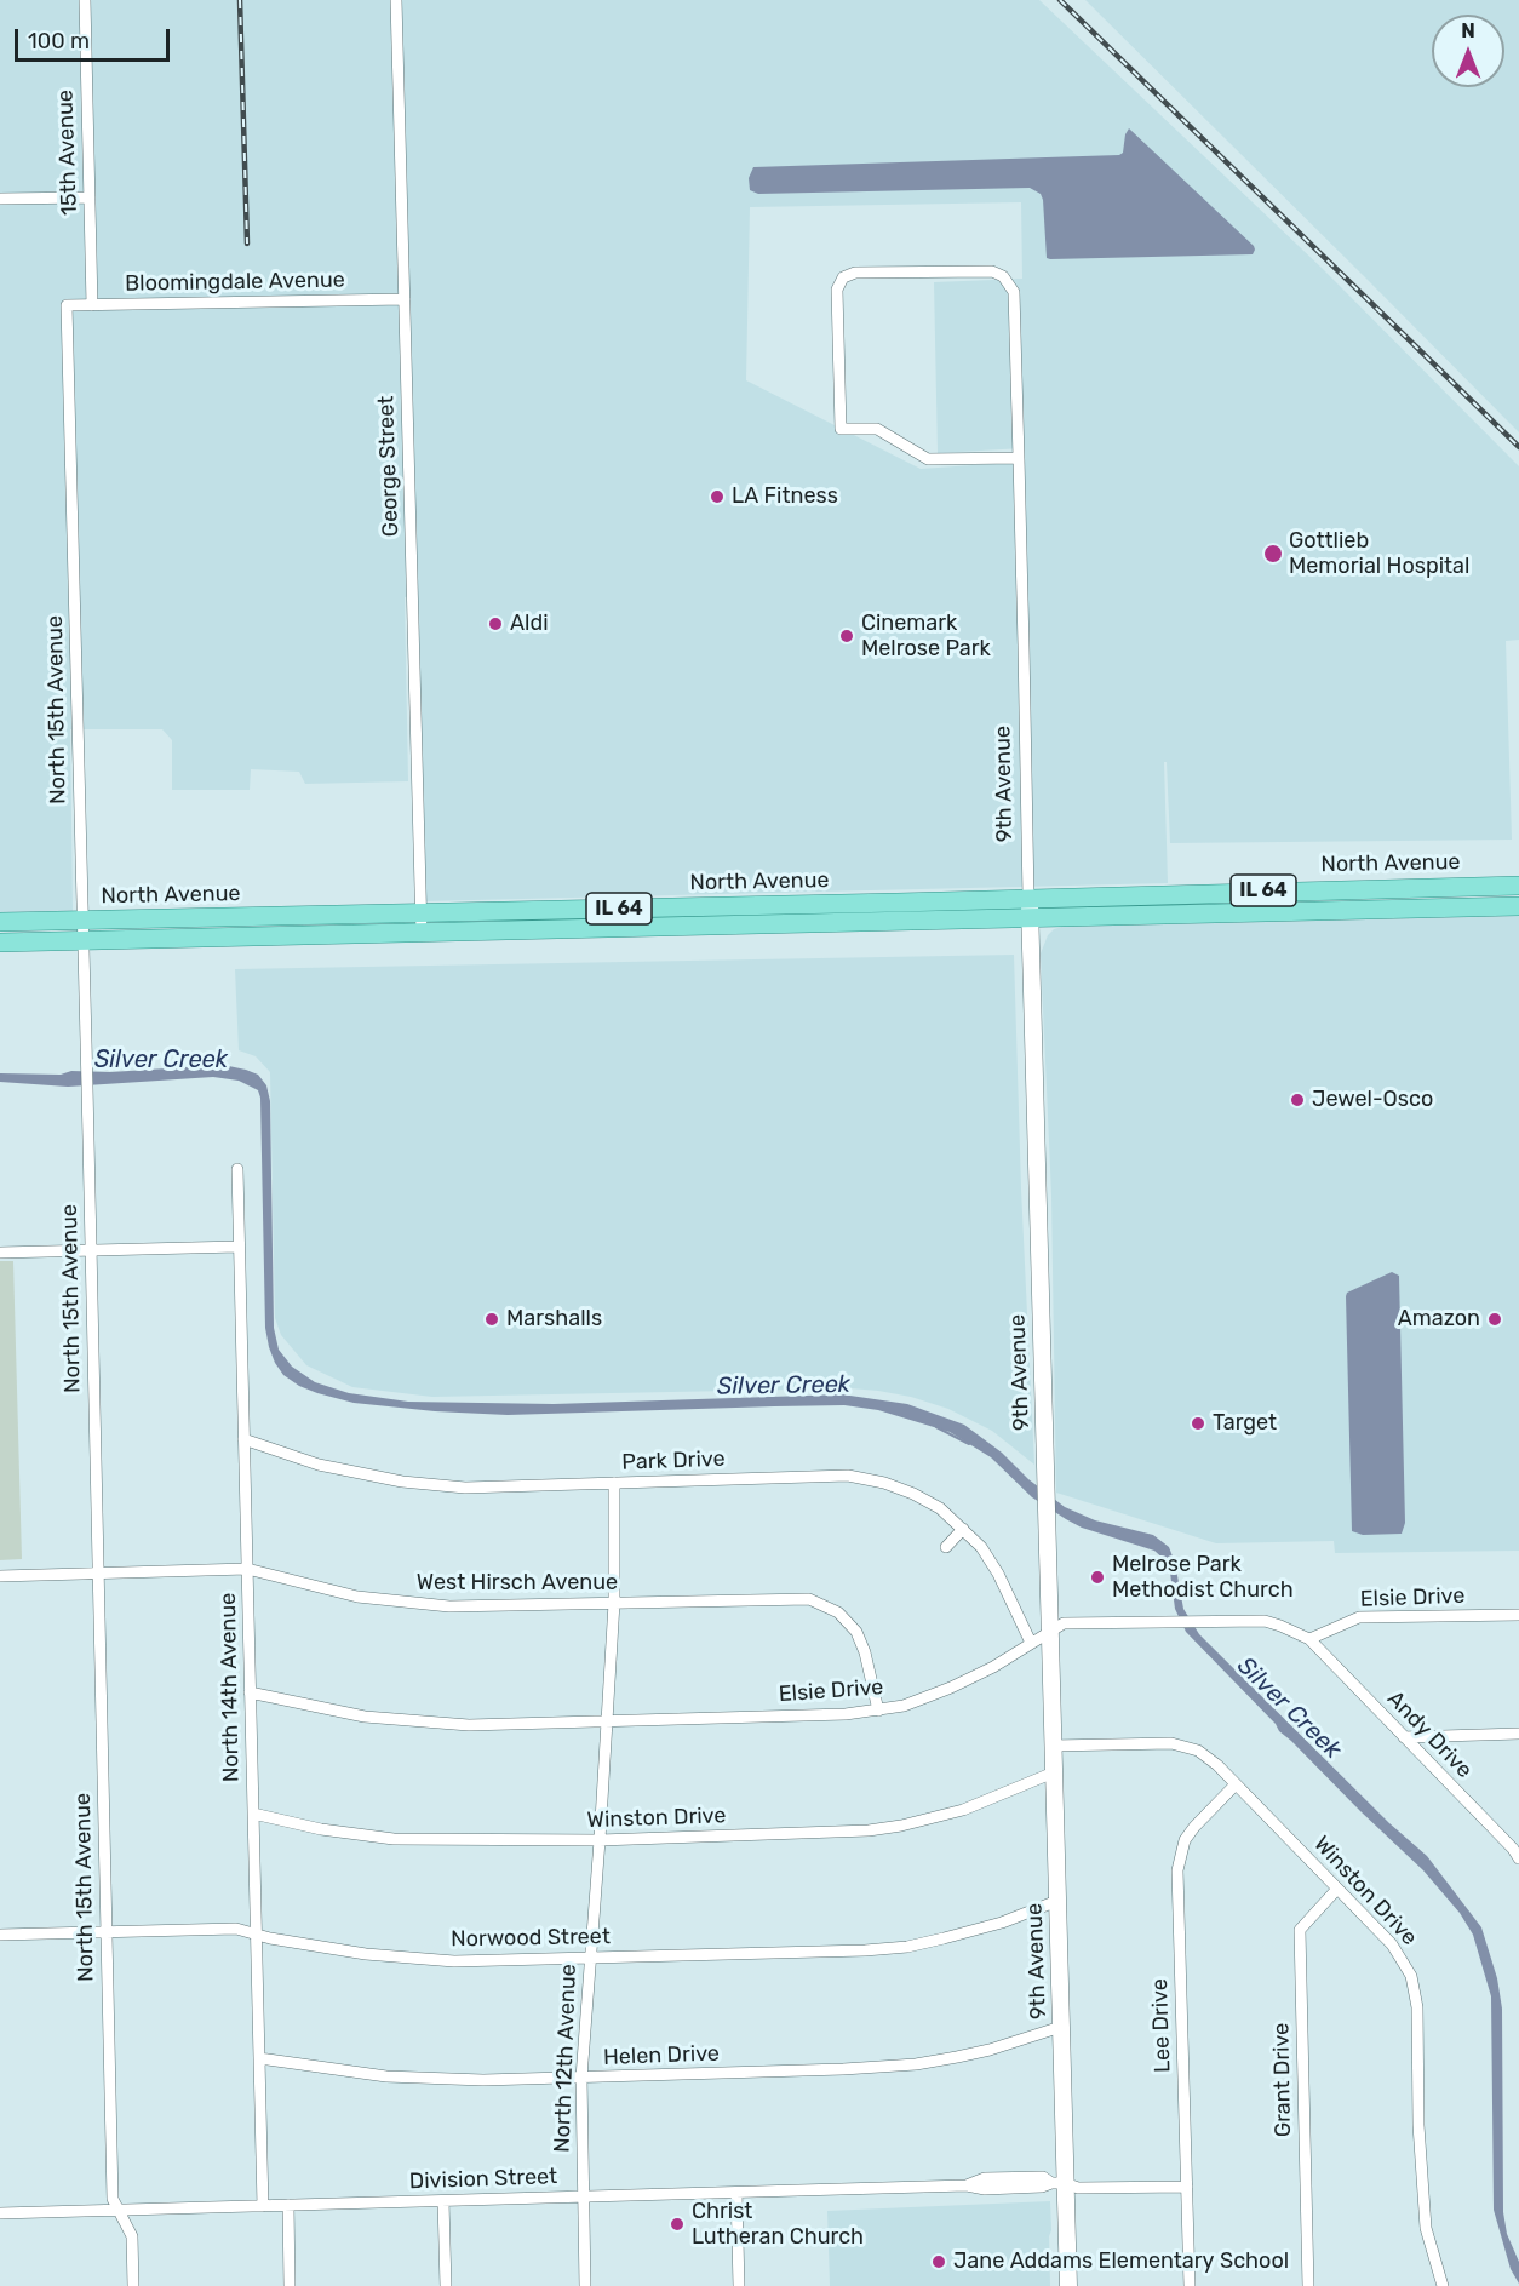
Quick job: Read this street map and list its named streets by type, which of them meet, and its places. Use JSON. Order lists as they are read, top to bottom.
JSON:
{
  "streets": {
    "main road": ["North Avenue", "IL 64"],
    "street": [
      "15th Avenue",
      "Bloomingdale Avenue",
      "George Street",
      "North 15th Avenue",
      "9th Avenue",
      "Park Drive",
      "West Hirsch Avenue",
      "Elsie Drive",
      "North 14th Avenue",
      "Andy Drive",
      "Winston Drive",
      "Norwood Street",
      "Lee Drive",
      "Helen Drive",
      "North 12th Avenue",
      "Grant Drive",
      "Division Street"
    ]
  },
  "crossings": [
    ["15th Avenue", "Bloomingdale Avenue"],
    ["Bloomingdale Avenue", "George Street"],
    ["Bloomingdale Avenue", "North 15th Avenue"],
    ["George Street", "North Avenue"],
    ["North 15th Avenue", "North Avenue"],
    ["North 15th Avenue", "West Hirsch Avenue"],
    ["North 15th Avenue", "Norwood Street"],
    ["North 15th Avenue", "Division Street"],
    ["9th Avenue", "North Avenue"],
    ["9th Avenue", "Elsie Drive"],
    ["9th Avenue", "Winston Drive"],
    ["9th Avenue", "Norwood Street"],
    ["9th Avenue", "Helen Drive"],
    ["9th Avenue", "Division Street"],
    ["Park Drive", "Elsie Drive"],
    ["Park Drive", "North 14th Avenue"],
    ["Park Drive", "North 12th Avenue"],
    ["West Hirsch Avenue", "Elsie Drive"],
    ["West Hirsch Avenue", "North 14th Avenue"],
    ["West Hirsch Avenue", "North 12th Avenue"],
    ["Elsie Drive", "North 14th Avenue"],
    ["Elsie Drive", "Andy Drive"],
    ["Elsie Drive", "North 12th Avenue"],
    ["North 14th Avenue", "Winston Drive"],
    ["North 14th Avenue", "Norwood Street"],
    ["North 14th Avenue", "Helen Drive"],
    ["North 14th Avenue", "Division Street"],
    ["Winston Drive", "Lee Drive"],
    ["Winston Drive", "North 12th Avenue"],
    ["Winston Drive", "Grant Drive"],
    ["Norwood Street", "North 12th Avenue"],
    ["Lee Drive", "Division Street"],
    ["Helen Drive", "North 12th Avenue"],
    ["North 12th Avenue", "Division Street"]
  ],
  "water": ["Silver Creek"],
  "places": [
    "LA Fitness",
    "Gottlieb Memorial Hospital",
    "Aldi",
    "Cinemark Melrose Park",
    "Jewel-Osco",
    "Marshalls",
    "Amazon",
    "Target",
    "Melrose Park Methodist Church",
    "Christ Lutheran Church",
    "Jane Addams Elementary School"
  ],
  "scale_bar": "100 m",
  "north": "top"
}
